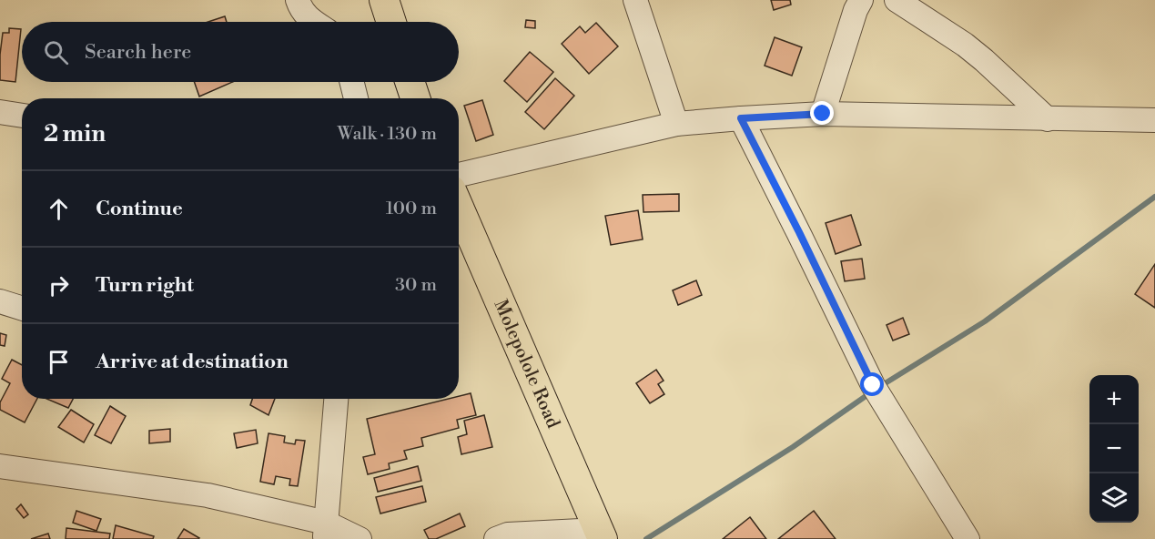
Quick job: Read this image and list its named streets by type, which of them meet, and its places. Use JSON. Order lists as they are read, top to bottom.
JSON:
{
  "streets": {
    "main road": ["Molepolole Road"]
  },
  "page": {
    "search": "Search here",
    "heading": ["2 min", "Walk · 130 m"],
    "list": [
      ["Continue", "100 m"],
      ["Turn right", "30 m"],
      "Arrive at destination"
    ],
    "map_buttons": ["+", "−"]
  }
}
